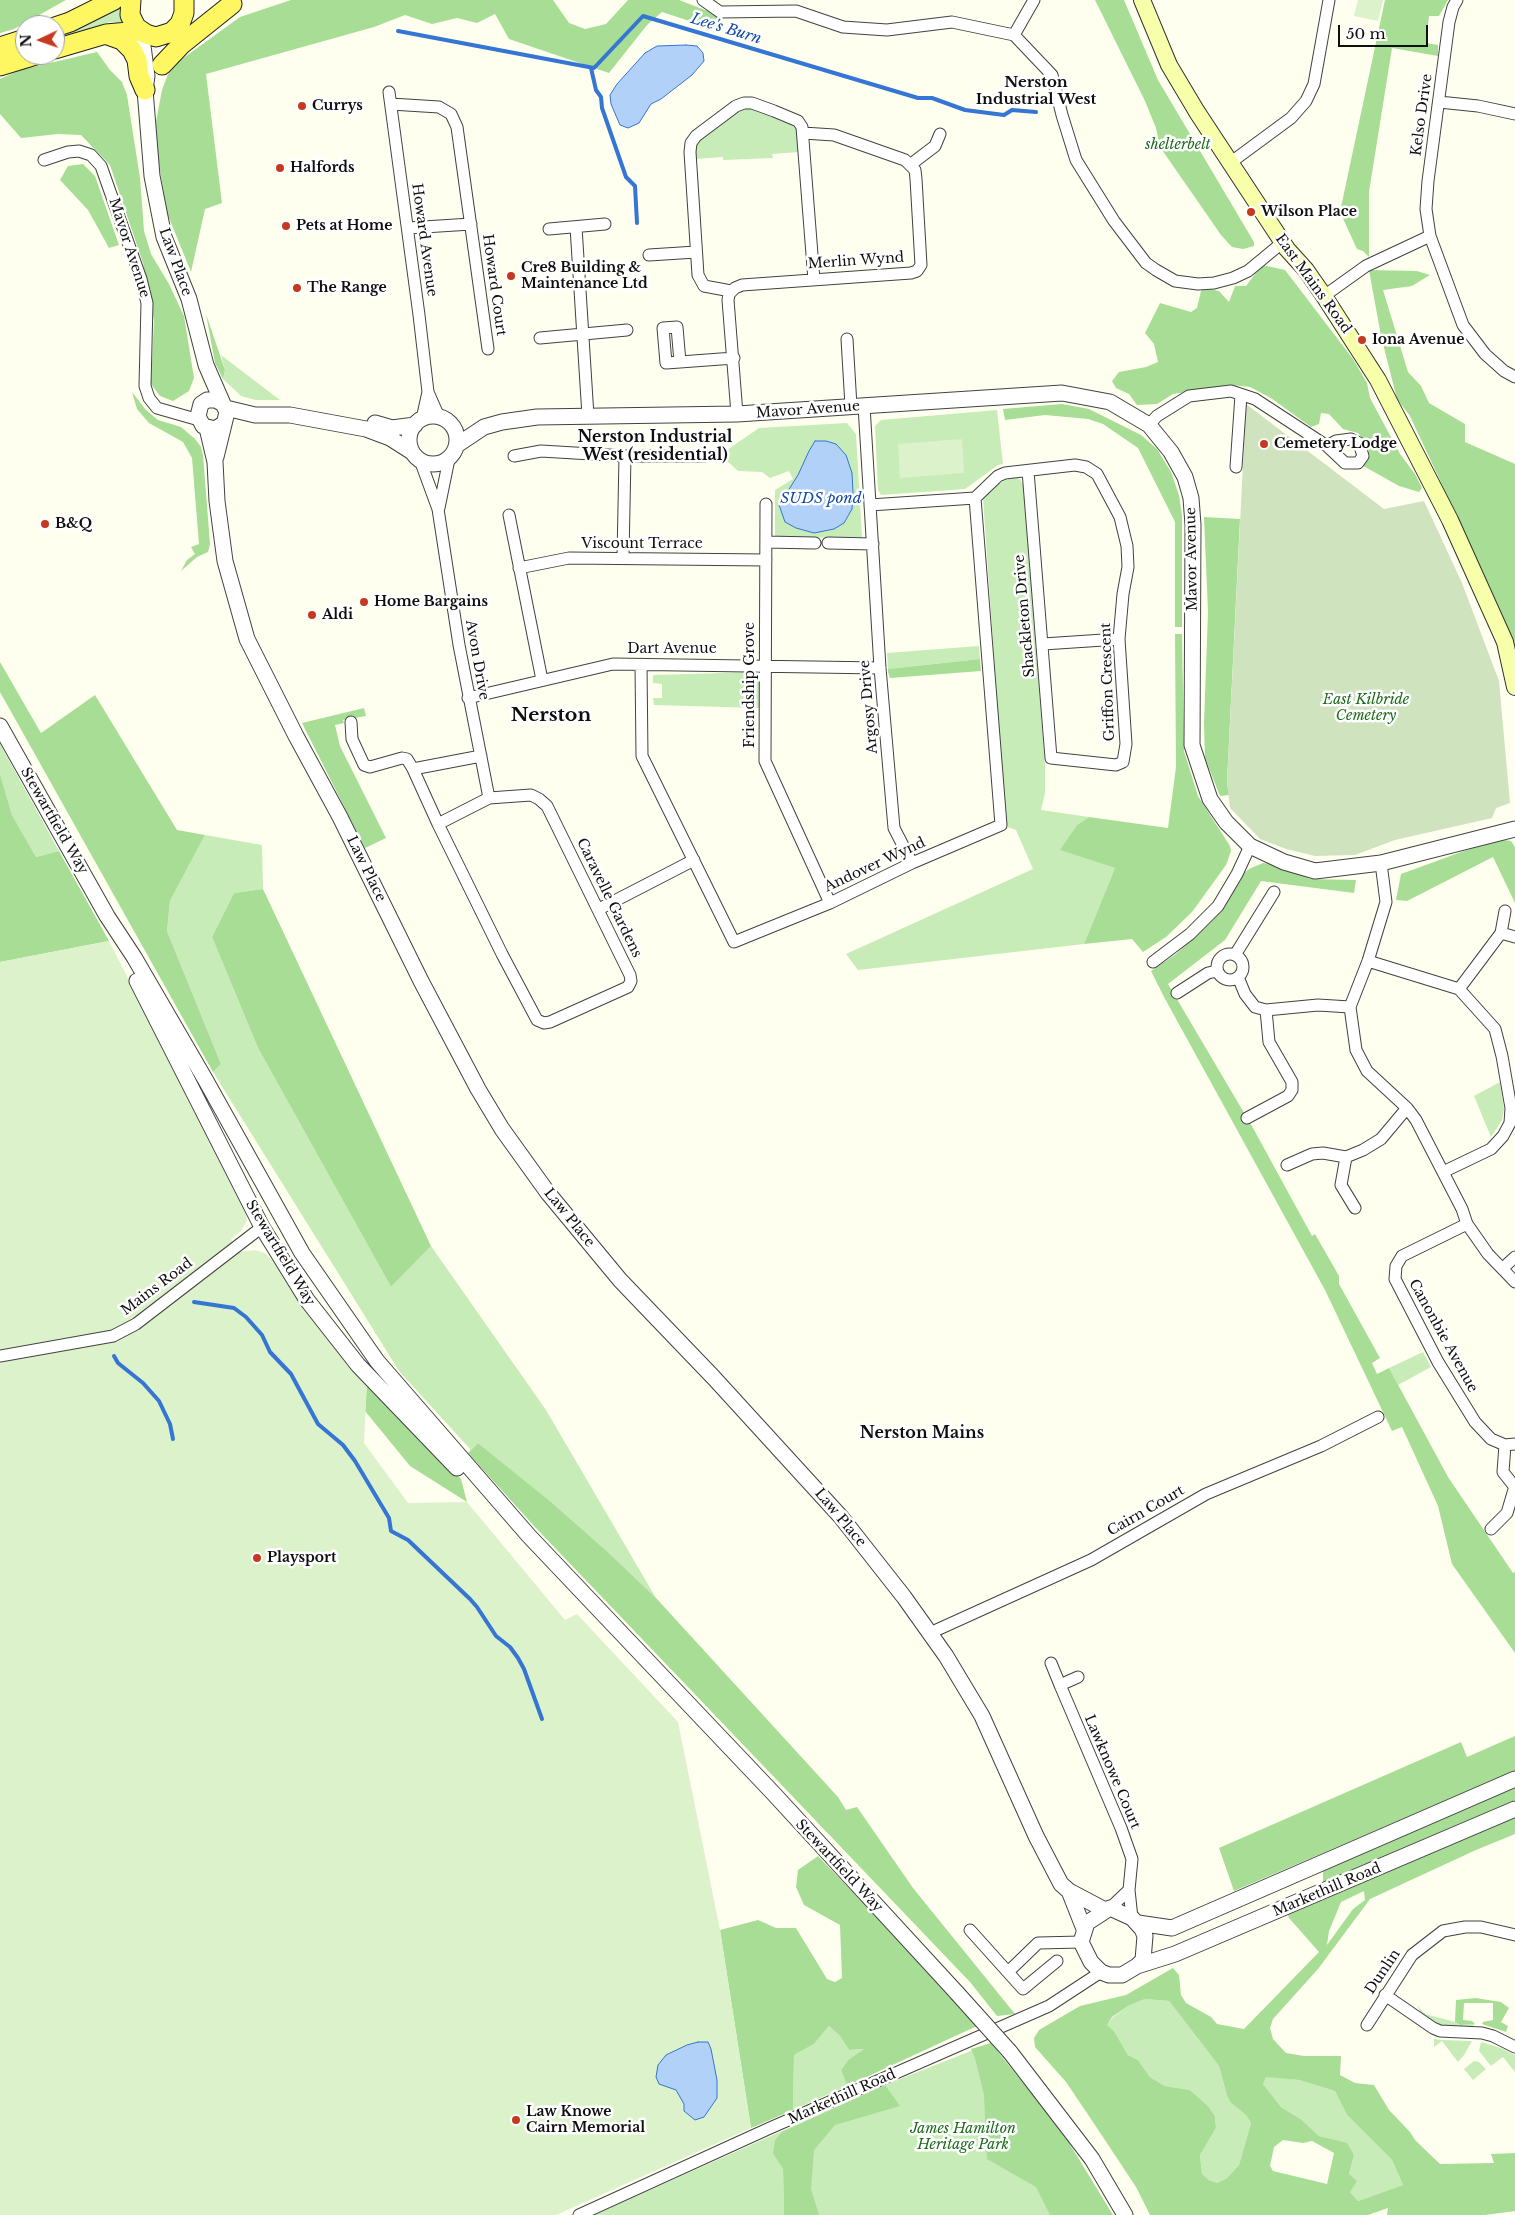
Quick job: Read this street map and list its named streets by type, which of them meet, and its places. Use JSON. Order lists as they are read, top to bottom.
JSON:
{
  "streets": {
    "main road": ["East Mains Road"],
    "street": [
      "Kelso Drive",
      "Howard Avenue",
      "Mavor Avenue",
      "Merlin Wynd",
      "Law Place",
      "Howard Court",
      "Viscount Terrace",
      "Shackleton Drive",
      "Dart Avenue",
      "Avon Drive",
      "Griffon Crescent",
      "Friendship Grove",
      "Argosy Drive",
      "Stewartfield Way",
      "Andover Wynd",
      "Caravelle Gardens",
      "Mains Road",
      "Canonbie Avenue",
      "Cairn Court",
      "Lawknowe Court",
      "Markethill Road",
      "Dunlin"
    ]
  },
  "crossings": [
    ["Howard Avenue", "Mavor Avenue"],
    ["Howard Avenue", "Howard Court"],
    ["Howard Avenue", "Avon Drive"],
    ["Mavor Avenue", "Law Place"],
    ["Mavor Avenue", "Avon Drive"],
    ["Mavor Avenue", "Argosy Drive"],
    ["Law Place", "Cairn Court"],
    ["Law Place", "Lawknowe Court"],
    ["Law Place", "Markethill Road"],
    ["Viscount Terrace", "Friendship Grove"],
    ["Shackleton Drive", "Griffon Crescent"],
    ["Dart Avenue", "Avon Drive"],
    ["Dart Avenue", "Friendship Grove"],
    ["Dart Avenue", "Argosy Drive"],
    ["Dart Avenue", "Andover Wynd"],
    ["Avon Drive", "Caravelle Gardens"],
    ["Griffon Crescent", "Andover Wynd"],
    ["Friendship Grove", "Andover Wynd"],
    ["Argosy Drive", "Andover Wynd"],
    ["Stewartfield Way", "Mains Road"],
    ["Lawknowe Court", "Markethill Road"]
  ],
  "districts": [
    "Nerston Industrial West",
    "Nerston Industrial West (residential)",
    "Nerston",
    "Nerston Mains"
  ],
  "water": ["Lee's Burn", "SUDS pond"],
  "parks": ["shelterbelt", "East Kilbride Cemetery", "James Hamilton Heritage Park"],
  "places": [
    "Currys",
    "Halfords",
    "Wilson Place",
    "Pets at Home",
    "Cre8 Building & Maintenance Ltd",
    "The Range",
    "Iona Avenue",
    "Cemetery Lodge",
    "B&Q",
    "Home Bargains",
    "Aldi",
    "Playsport",
    "Law Knowe Cairn Memorial"
  ],
  "scale_bar": "50 m",
  "north": "left"
}
